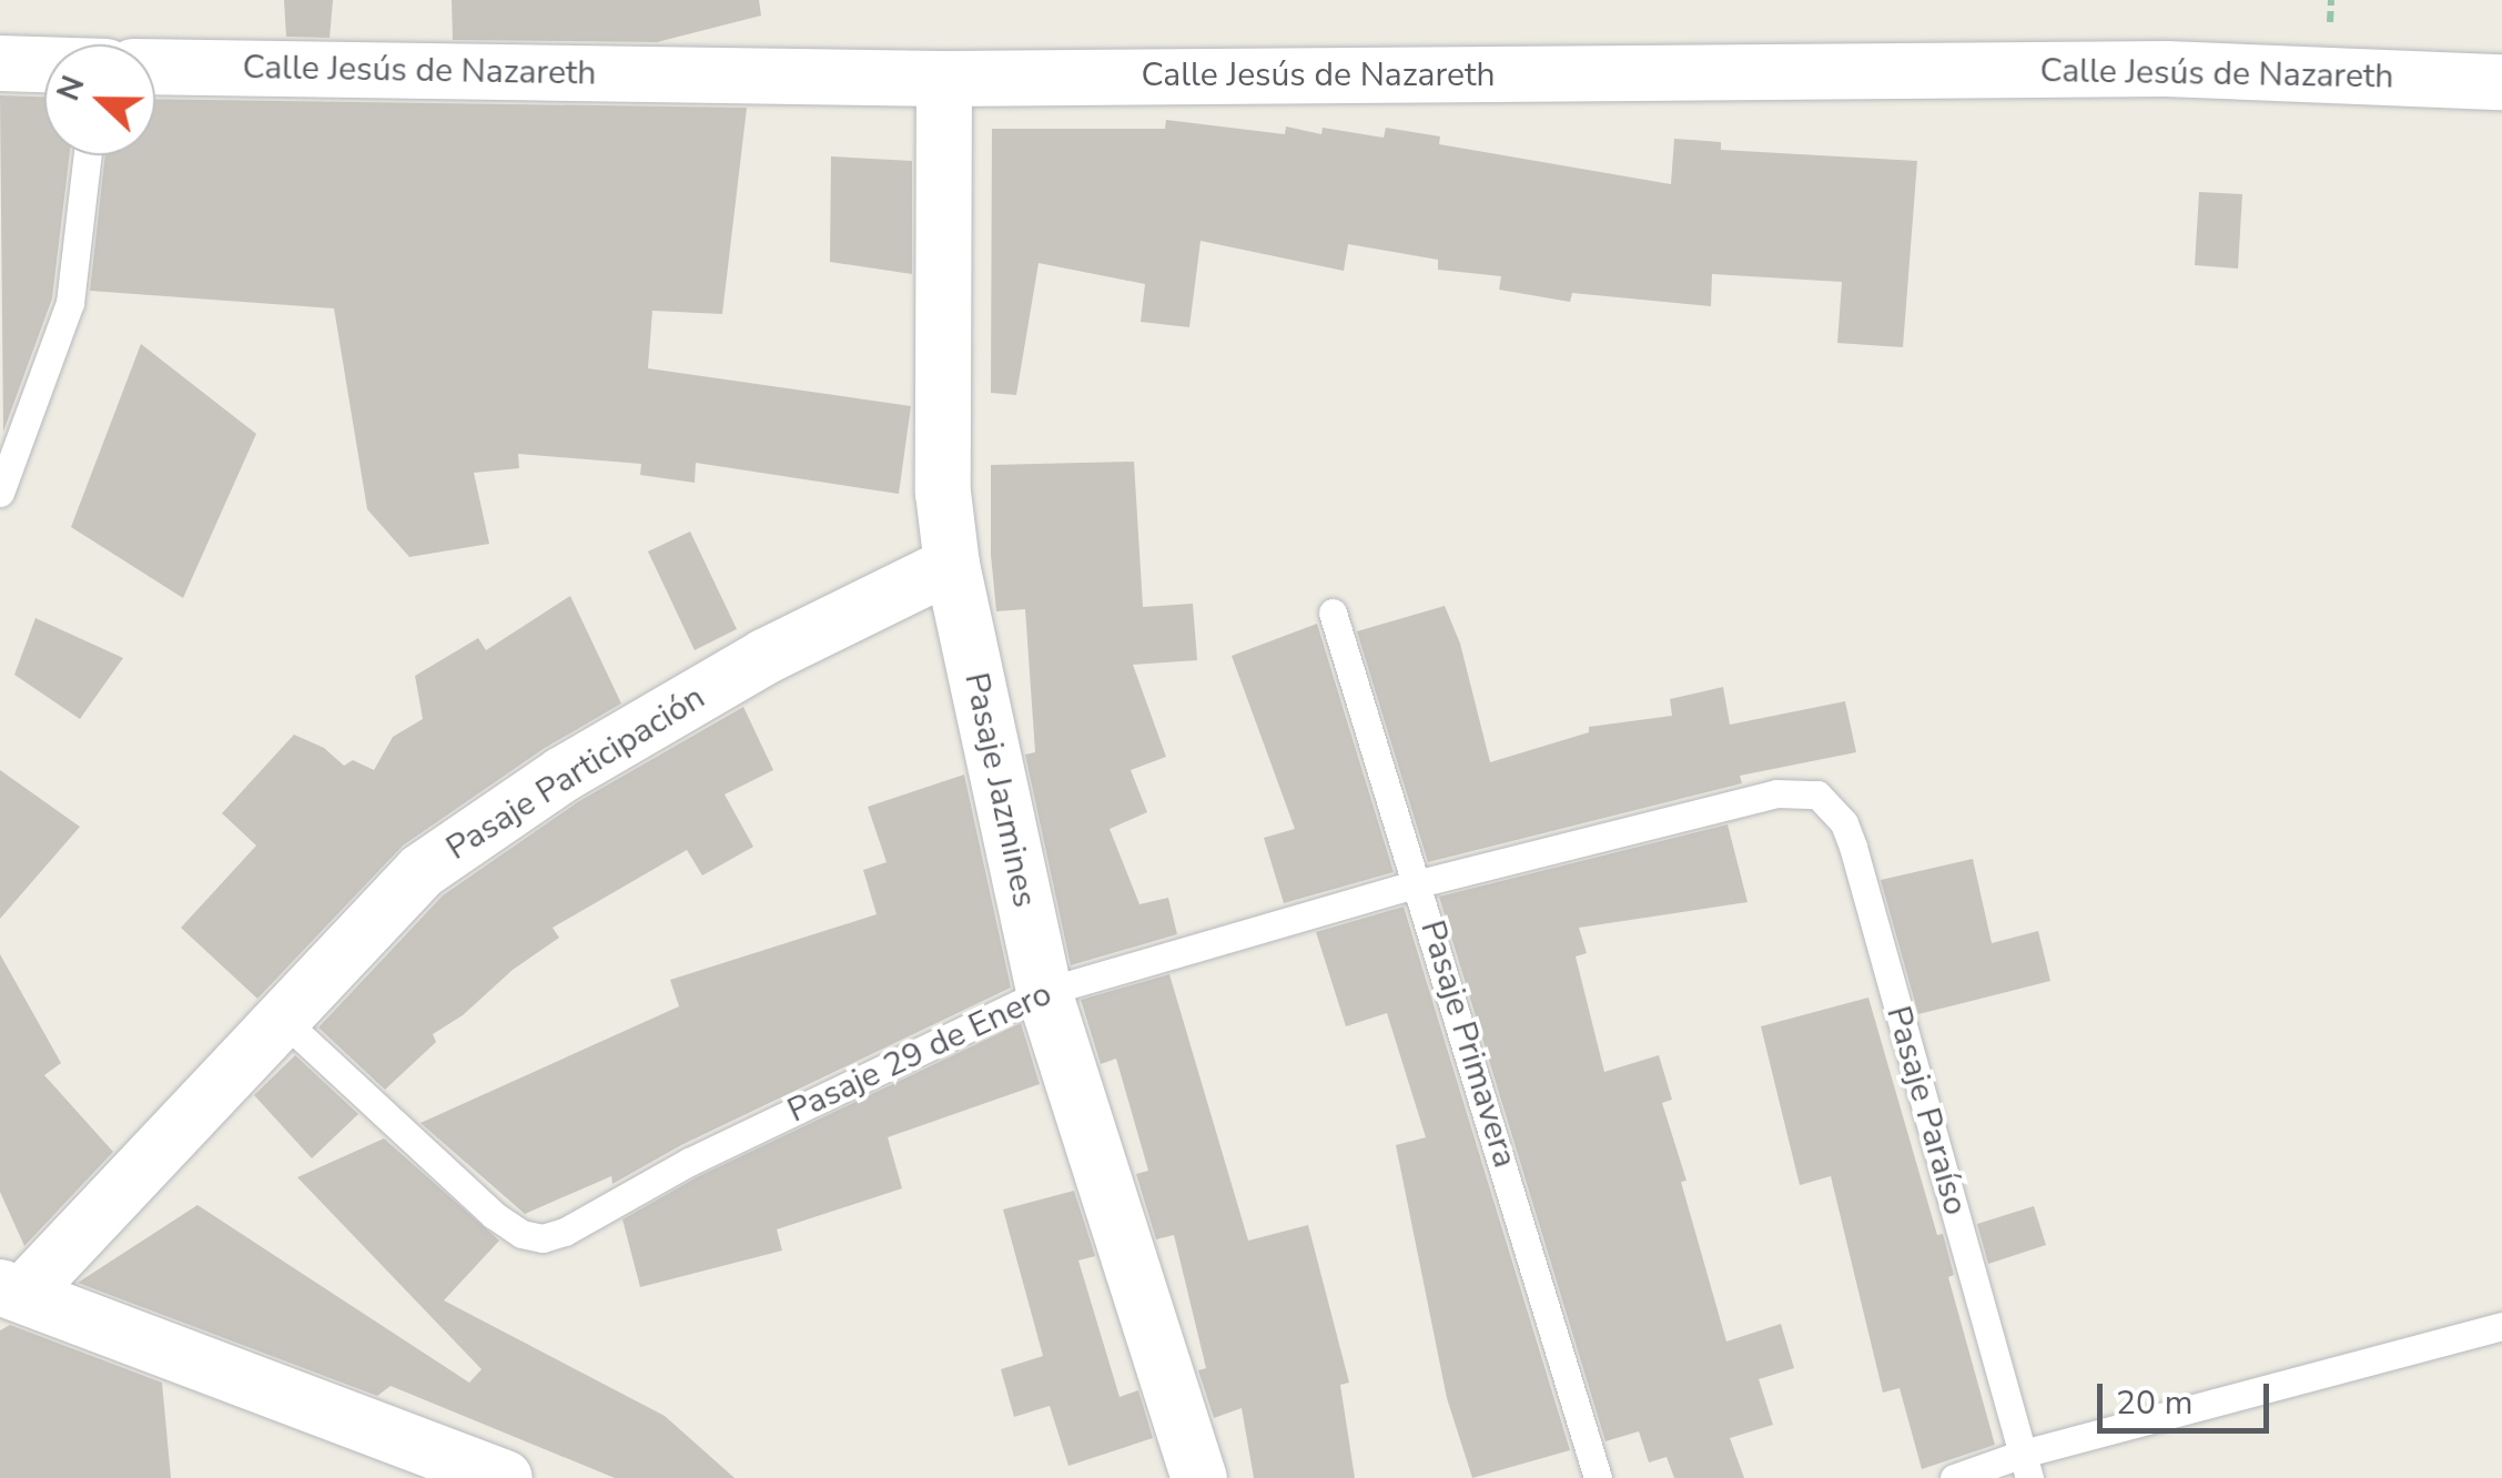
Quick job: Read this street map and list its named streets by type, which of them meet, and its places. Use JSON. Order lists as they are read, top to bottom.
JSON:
{
  "streets": {
    "street": ["Calle Jesús de Nazareth", "Pasaje Participación", "Pasaje Jazmines"],
    "lane": ["Pasaje Primavera", "Pasaje 29 de Enero", "Pasaje Paraíso"]
  },
  "crossings": [
    ["Calle Jesús de Nazareth", "Pasaje Jazmines"],
    ["Pasaje Participación", "Pasaje Jazmines"],
    ["Pasaje Participación", "Pasaje 29 de Enero"],
    ["Pasaje Jazmines", "Pasaje 29 de Enero"],
    ["Pasaje Primavera", "Pasaje 29 de Enero"],
    ["Pasaje 29 de Enero", "Pasaje Paraíso"]
  ],
  "scale_bar": "20 m",
  "north": "left"
}
